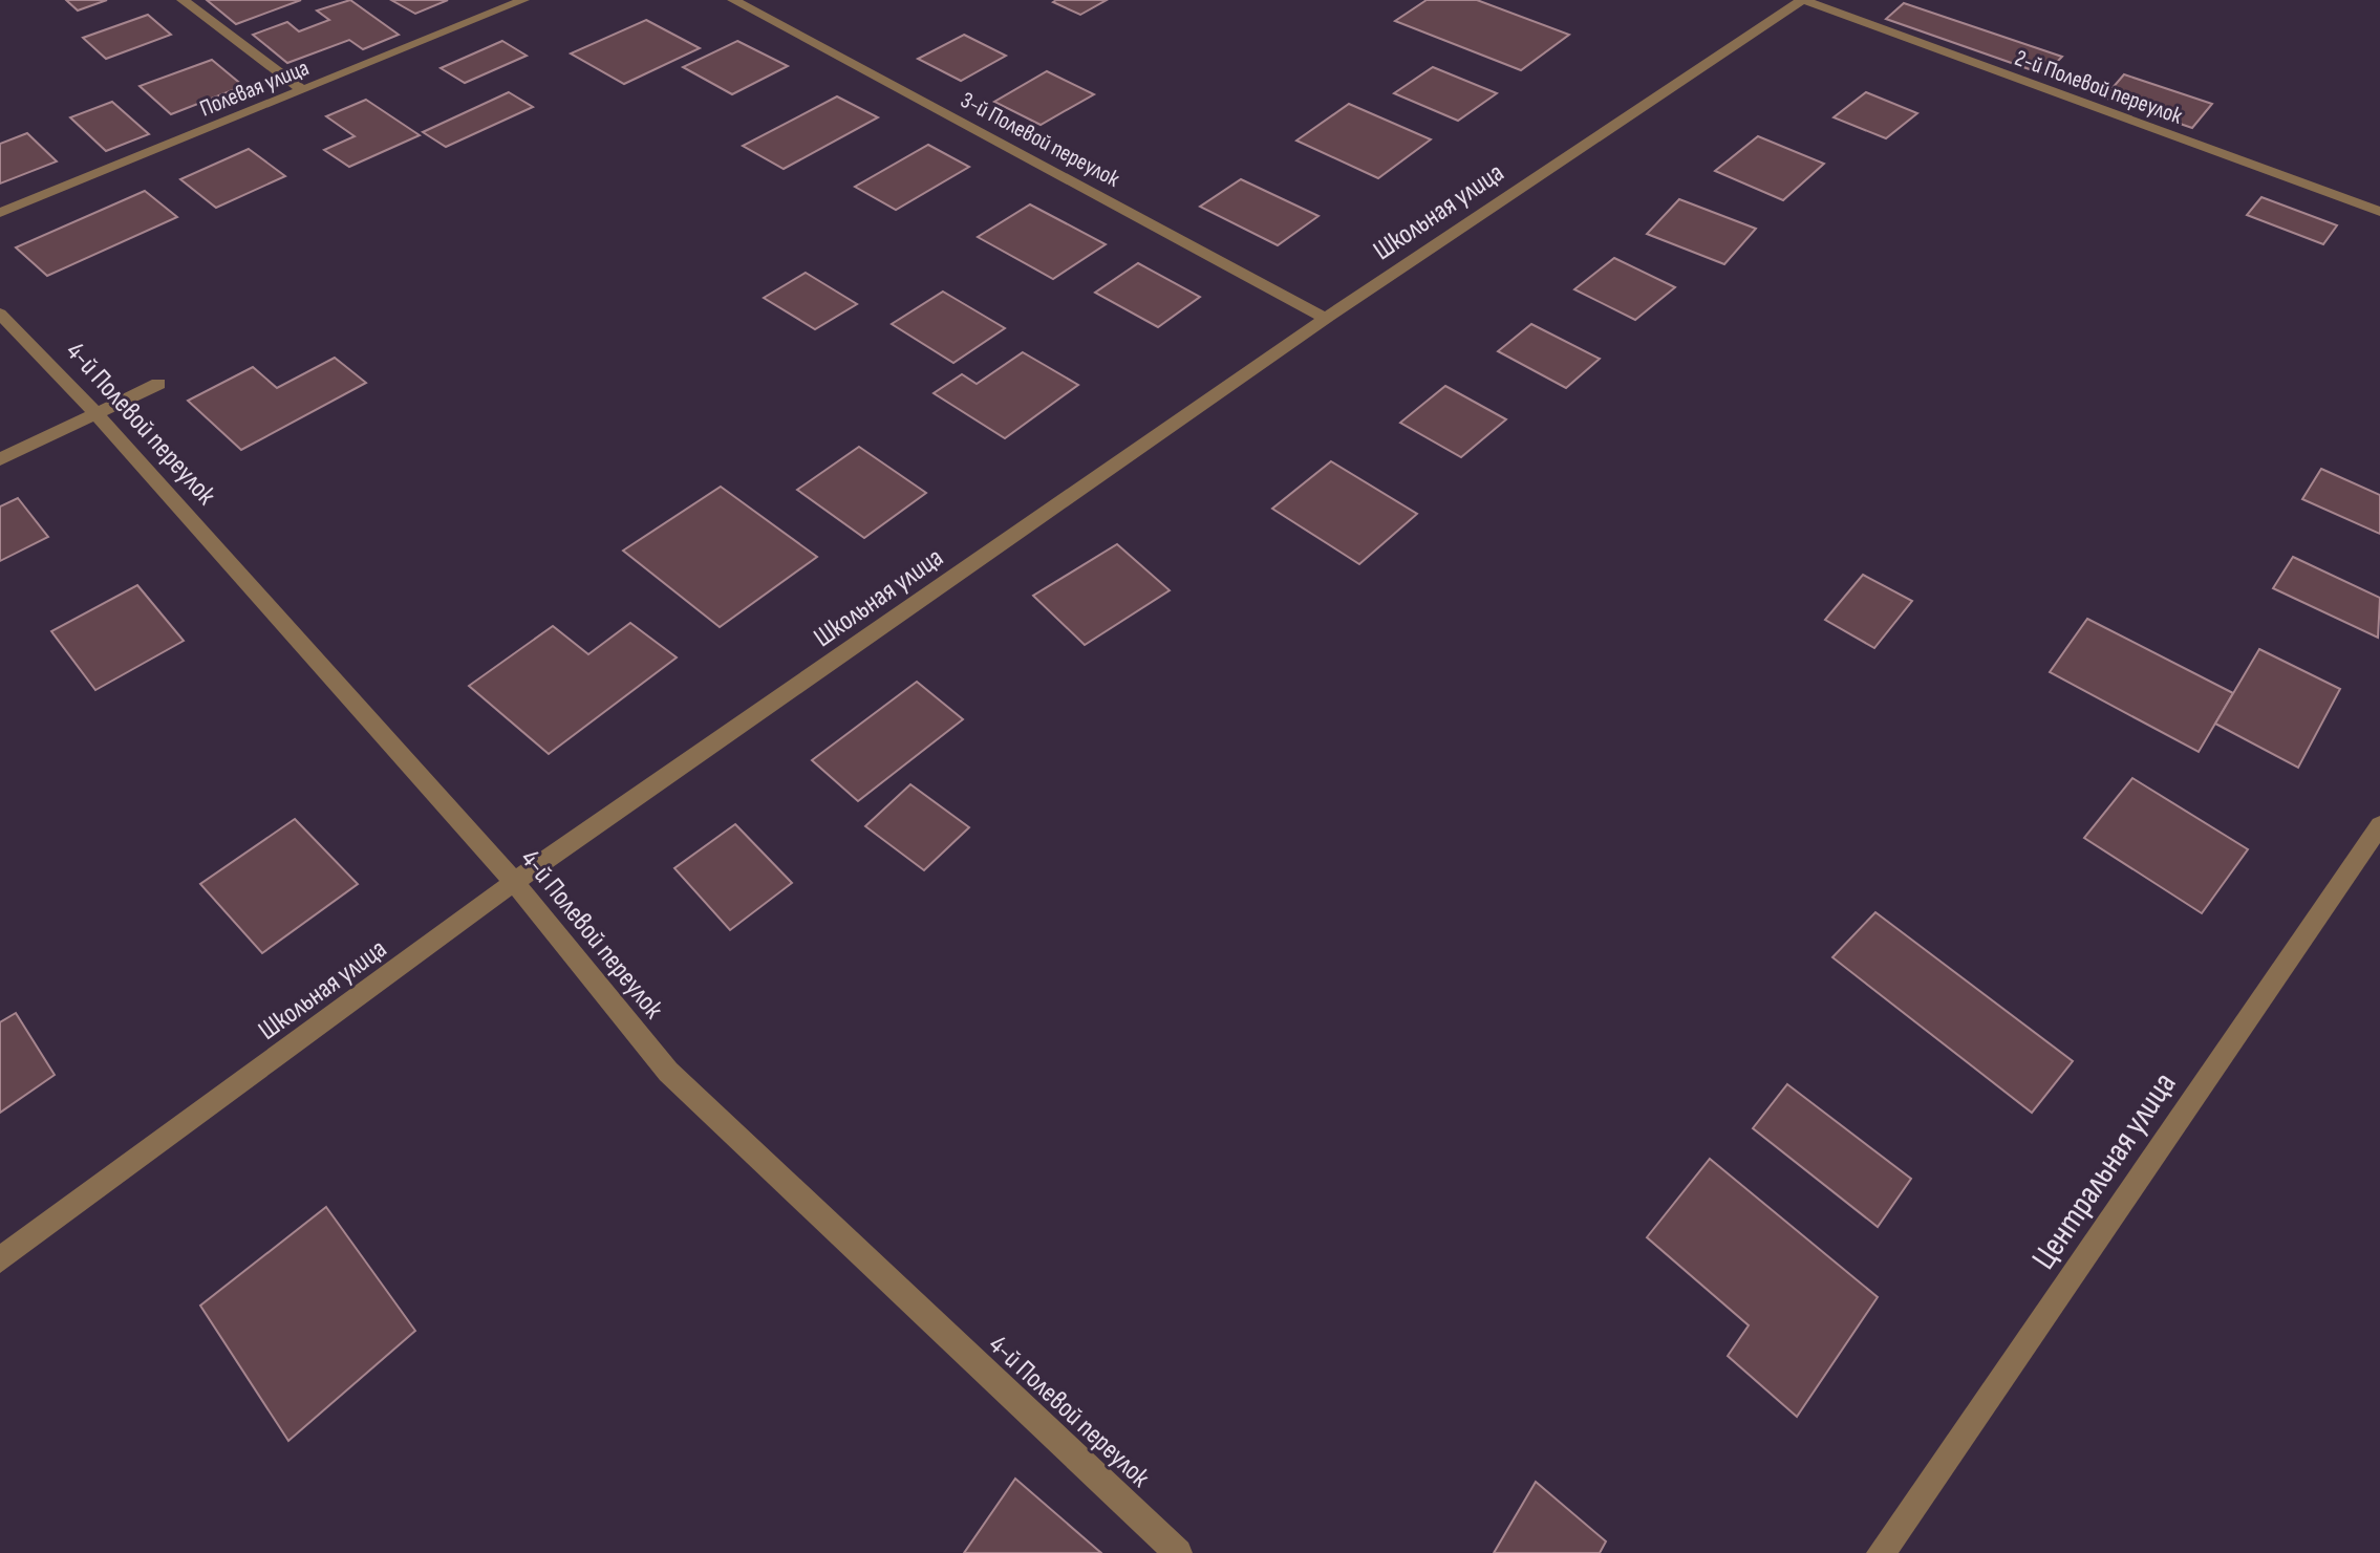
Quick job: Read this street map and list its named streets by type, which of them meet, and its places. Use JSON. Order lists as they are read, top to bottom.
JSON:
{
  "streets": {
    "street": [
      "2-й Полевой переулок",
      "Полевая улица",
      "3-й Полевой переулок",
      "Школьная улица",
      "4-й Полевой переулок",
      "Центральная улица"
    ]
  },
  "crossings": [
    ["2-й Полевой переулок", "Школьная улица"],
    ["3-й Полевой переулок", "Школьная улица"],
    ["Школьная улица", "4-й Полевой переулок"]
  ]
}
